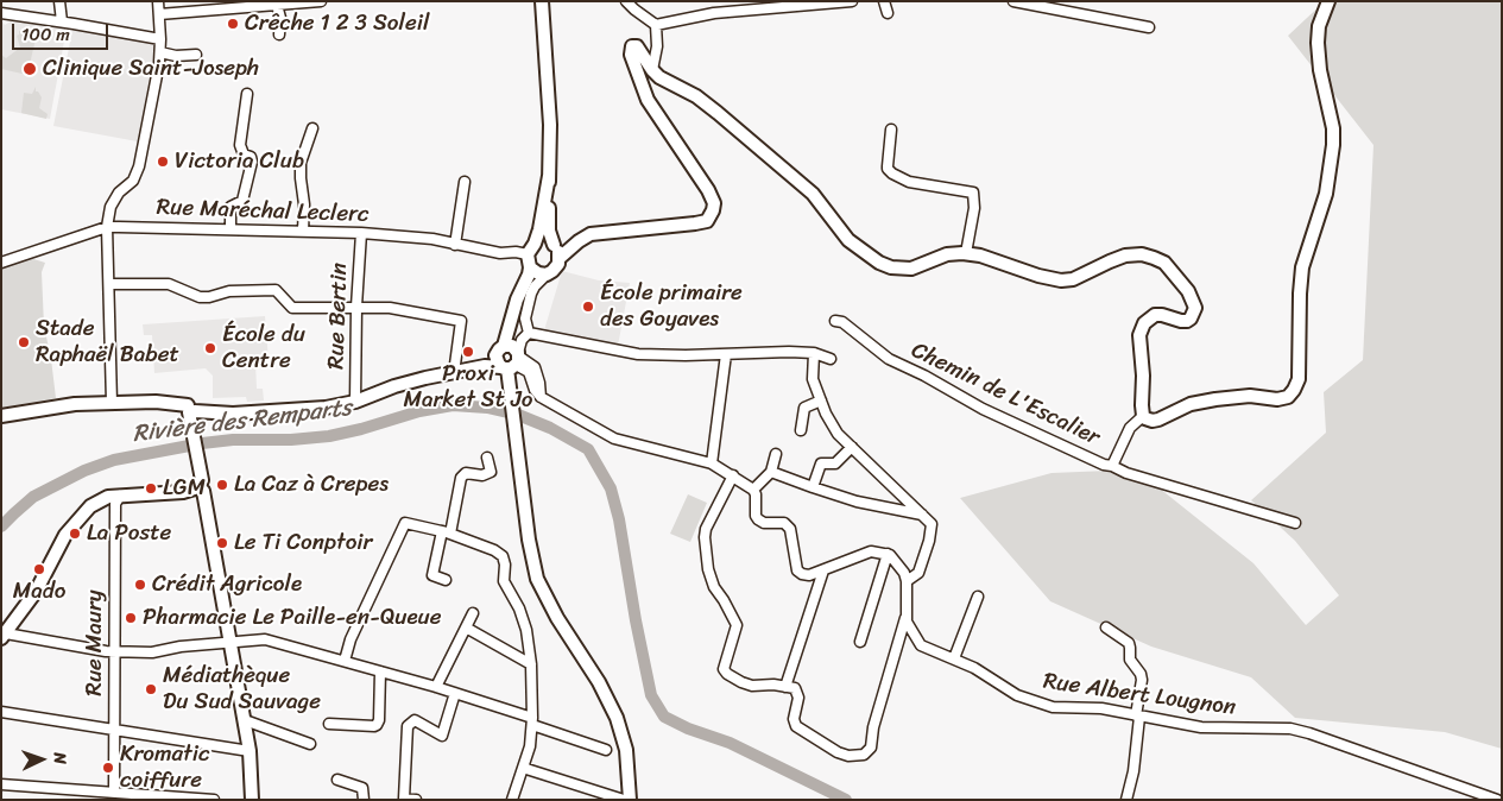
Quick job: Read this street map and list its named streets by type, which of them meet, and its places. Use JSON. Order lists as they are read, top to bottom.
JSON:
{
  "streets": {
    "street": [
      "Rue Maréchal Leclerc",
      "Rue Bertin",
      "Chemin de L'Escalier",
      "Rue Maury",
      "Rue Albert Lougnon"
    ]
  },
  "crossings": [
    ["Rue Maréchal Leclerc", "Rue Bertin"]
  ],
  "water": ["Rivière des Remparts"],
  "places": [
    "Crêche 1 2 3 Soleil",
    "Clinique Saint-Joseph",
    "Victoria Club",
    "École primaire des Goyaves",
    "Stade Raphaël Babet",
    "École du Centre",
    "Proxi Market St Jo",
    "La Caz à Crepes",
    "LGM",
    "La Poste",
    "Le Ti Conptoir",
    "Mado",
    "Crédit Agricole",
    "Pharmacie Le Paille-en-Queue",
    "Médiathèque Du Sud Sauvage",
    "Kromatic coiffure"
  ],
  "scale_bar": "100 m",
  "north": "right"
}
